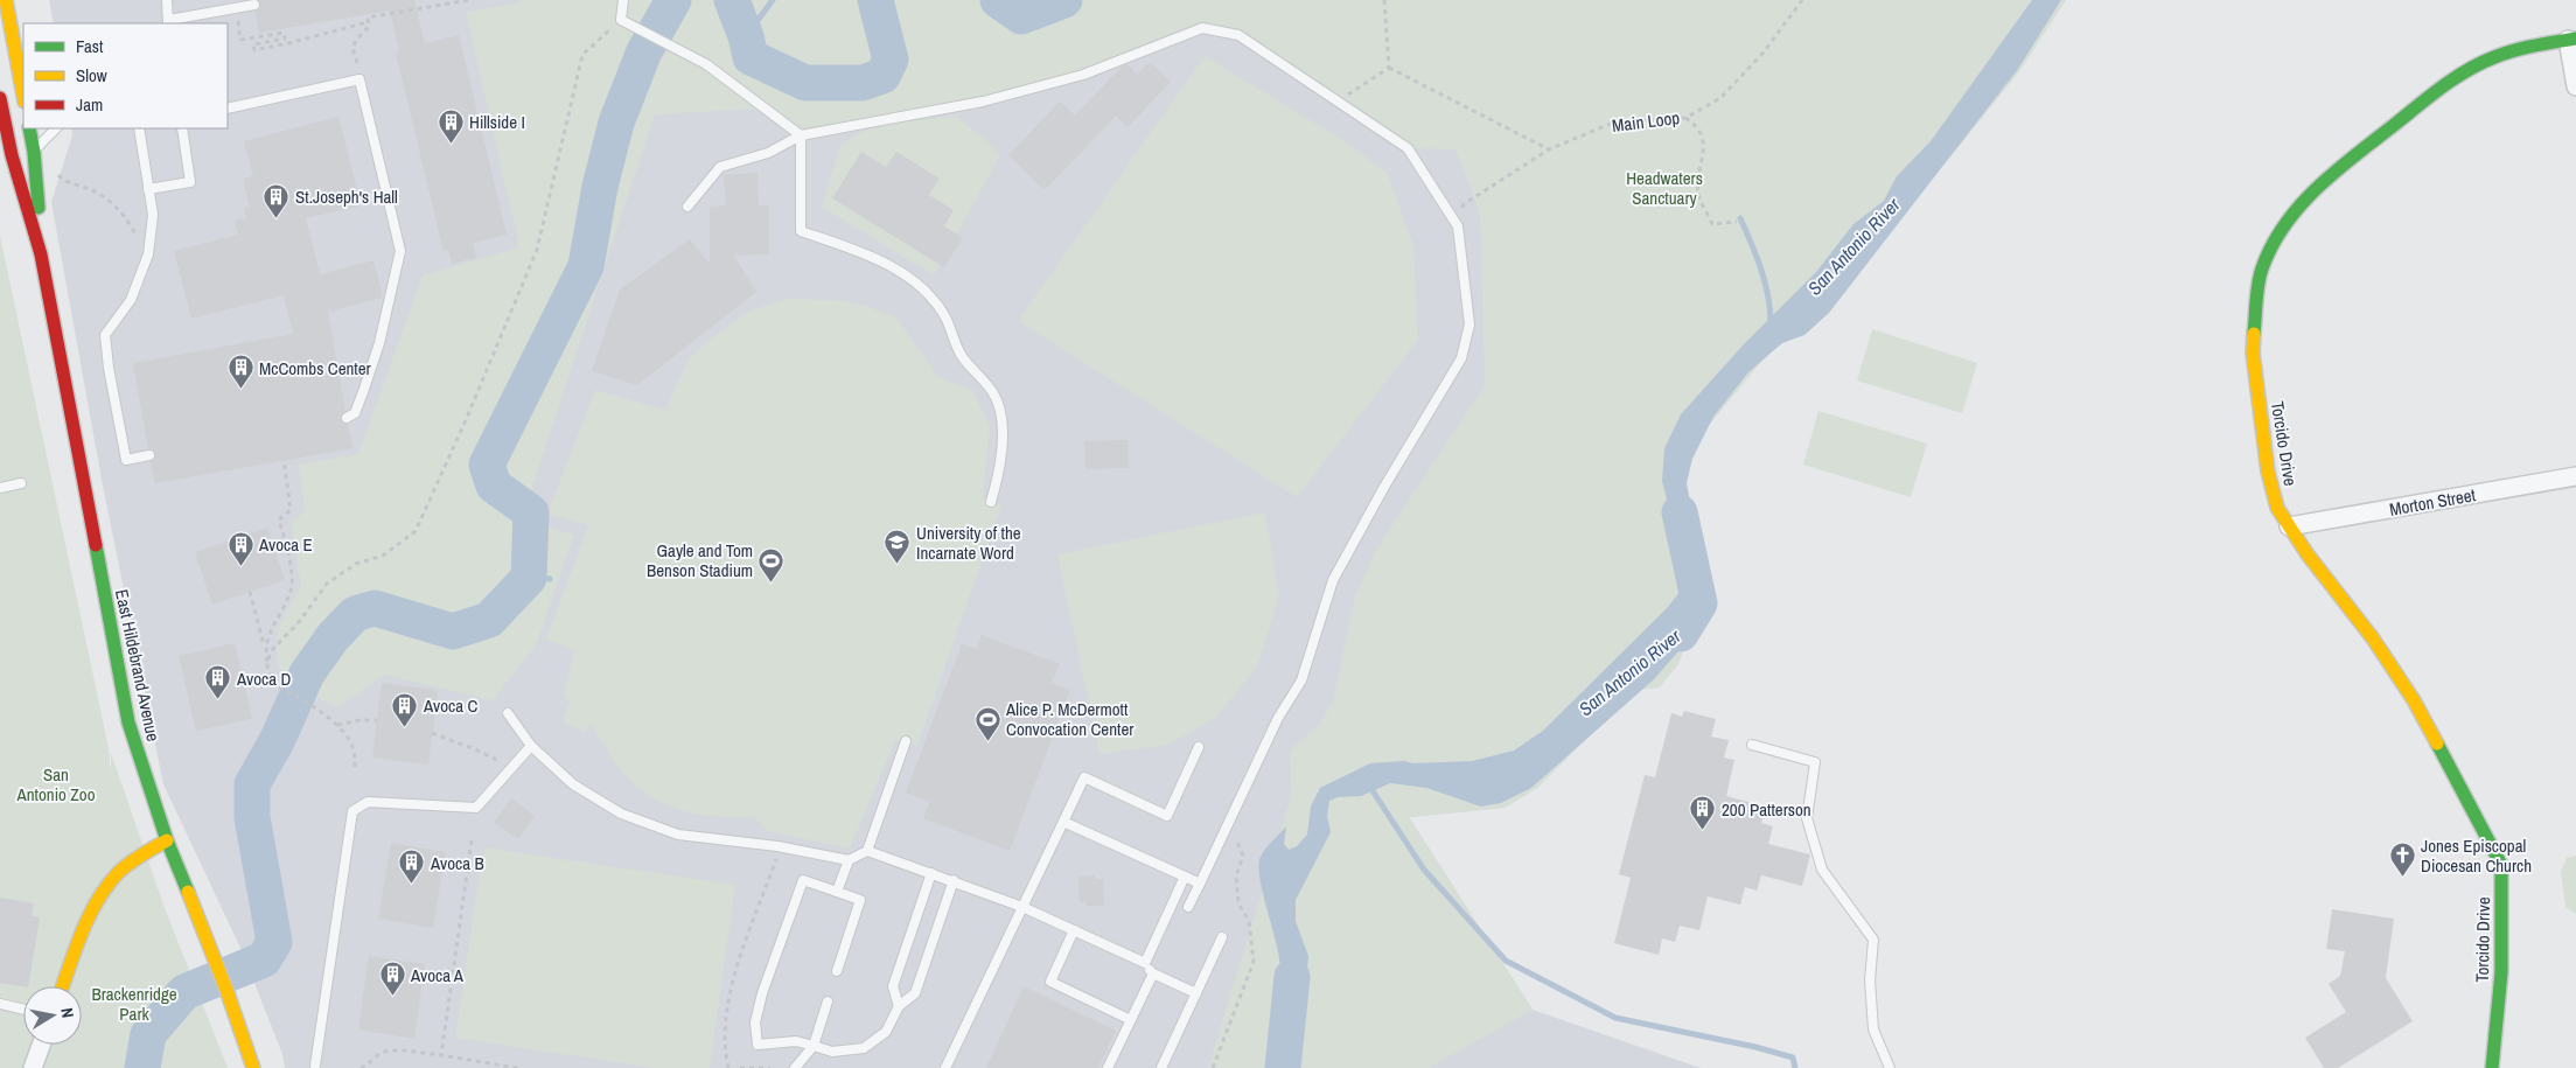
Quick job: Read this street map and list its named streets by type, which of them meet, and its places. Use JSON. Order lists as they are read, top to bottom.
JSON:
{
  "streets": {
    "street": ["Torcido Drive", "Morton Street", "East Hildebrand Avenue"],
    "path": ["Main Loop"]
  },
  "crossings": [
    ["Torcido Drive", "Morton Street"]
  ],
  "water": ["San Antonio River"],
  "parks": ["Headwaters Sanctuary", "San Antonio Zoo", "Brackenridge Park"],
  "places": {
    "building": [
      "Hillside I",
      "St.Joseph's Hall",
      "McCombs Center",
      "Avoca E",
      "Avoca D",
      "Avoca C",
      "200 Patterson",
      "Avoca B",
      "Avoca A"
    ],
    "school or university": ["University of the Incarnate Word"],
    "sports": ["Gayle and Tom Benson Stadium", "Alice P. McDermott Convocation Center"],
    "church": ["Jones Episcopal Diocesan Church"]
  },
  "legend": ["Fast", "Slow", "Jam"],
  "north": "right"
}
